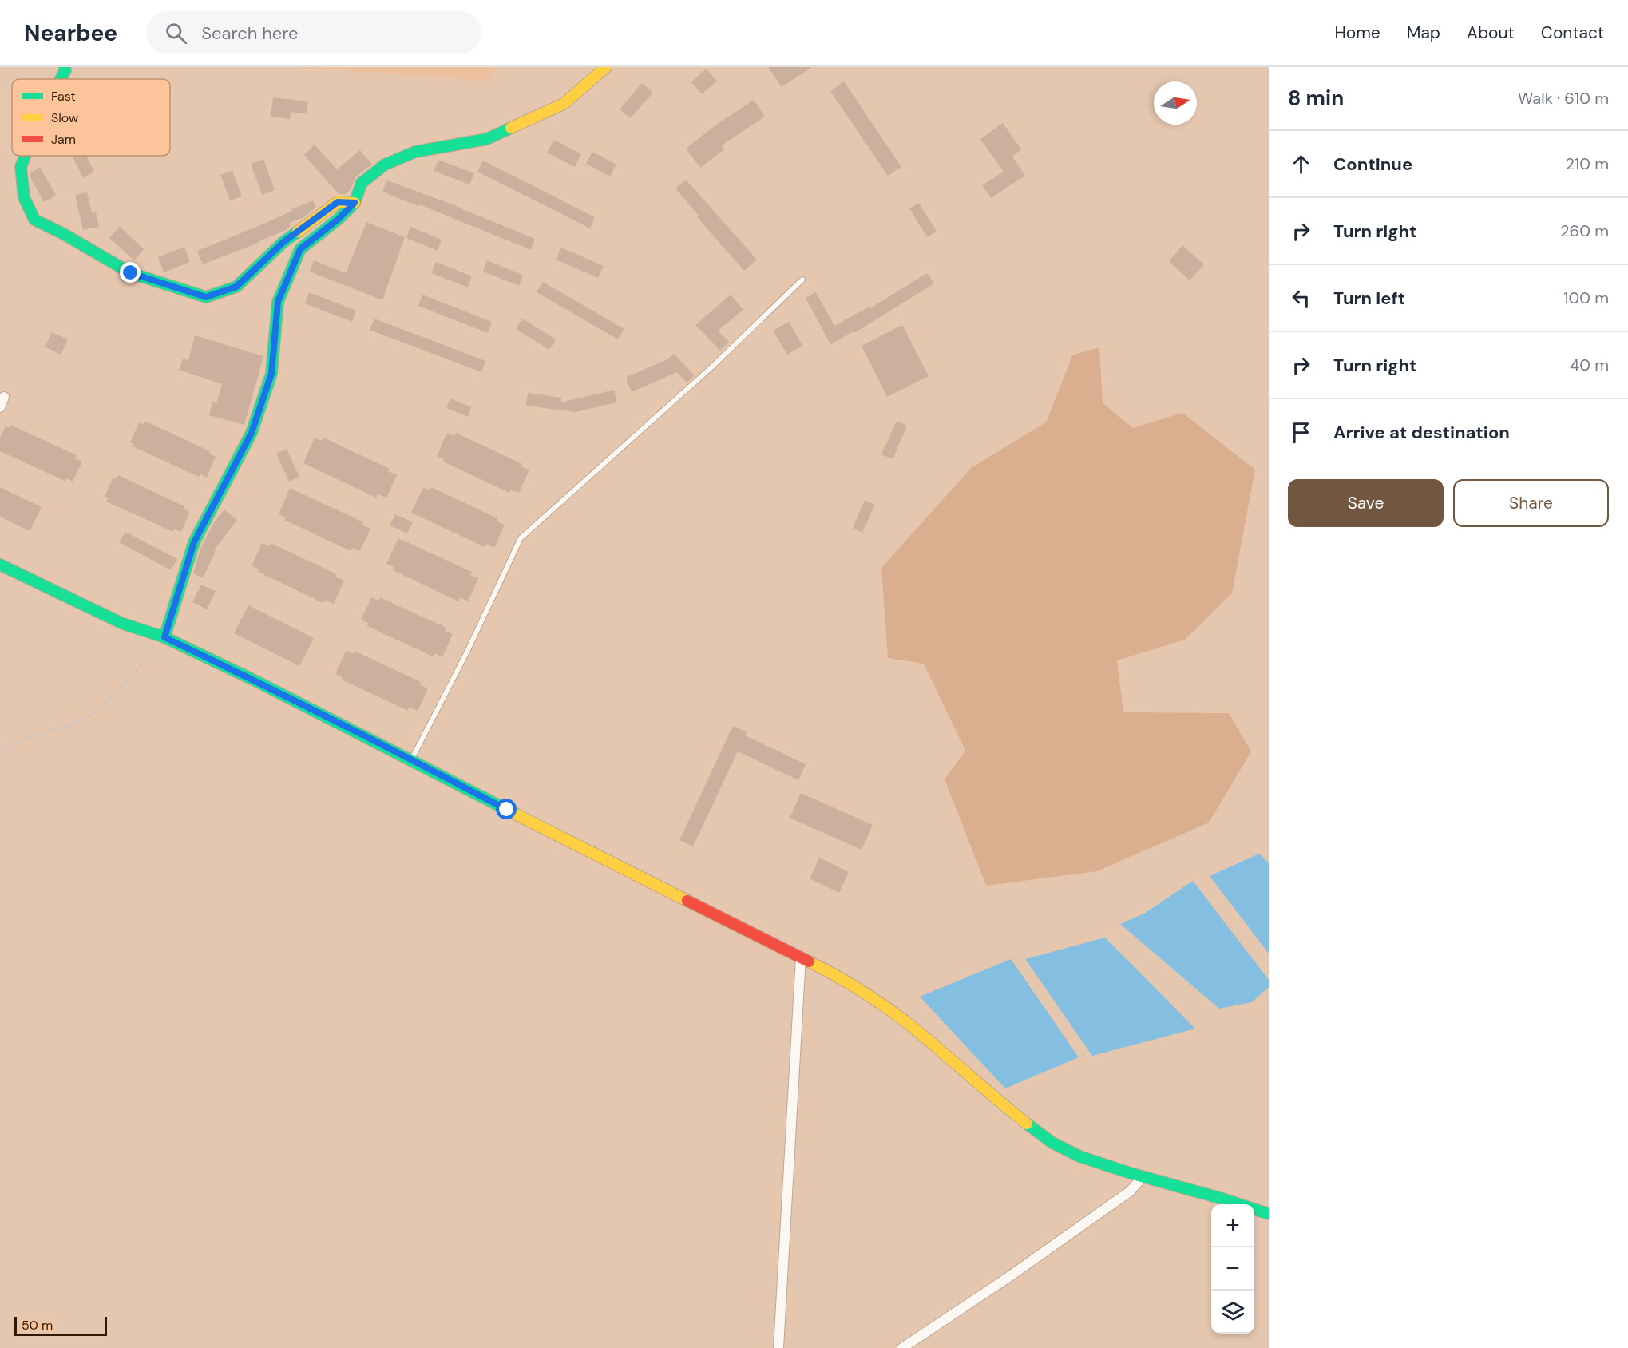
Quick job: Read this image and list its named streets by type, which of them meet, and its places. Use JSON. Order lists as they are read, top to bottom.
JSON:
{
  "legend": ["Fast", "Slow", "Jam"],
  "scale_bar": "50 m",
  "north": "right",
  "page": {
    "header": "Nearbee",
    "search": "Search here",
    "nav": [
      "Home",
      "Map",
      "About",
      "Contact"
    ],
    "heading": ["8 min", "Walk · 610 m"],
    "list": [
      ["Continue", "210 m"],
      ["Turn right", "260 m"],
      ["Turn left", "100 m"],
      ["Turn right", "40 m"],
      "Arrive at destination"
    ],
    "buttons": ["Save", "Share"],
    "map_buttons": ["+", "−"],
    "scale": "50 m"
  }
}
